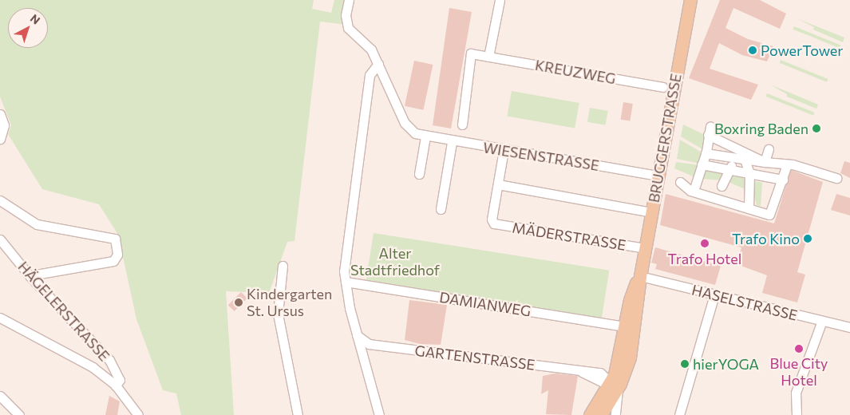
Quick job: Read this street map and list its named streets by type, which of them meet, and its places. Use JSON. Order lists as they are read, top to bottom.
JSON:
{
  "streets": {
    "main road": ["BRUGGERSTRASSE"],
    "street": [
      "KREUZWEG",
      "WIESENSTRASSE",
      "MÄDERSTRASSE",
      "HASELSTRASSE",
      "DAMIANWEG",
      "HÄGELERSTRASSE",
      "GARTENSTRASSE"
    ]
  },
  "crossings": [
    ["BRUGGERSTRASSE", "WIESENSTRASSE"],
    ["BRUGGERSTRASSE", "MÄDERSTRASSE"],
    ["BRUGGERSTRASSE", "HASELSTRASSE"],
    ["BRUGGERSTRASSE", "DAMIANWEG"],
    ["BRUGGERSTRASSE", "GARTENSTRASSE"]
  ],
  "parks": ["Alter Stadtfriedhof"],
  "places": [
    "PowerTower",
    "Boxring Baden",
    "Trafo Kino",
    "Trafo Hotel",
    "Kindergarten St. Ursus",
    "Blue City Hotel",
    "hierYOGA"
  ],
  "north": "top right"
}
